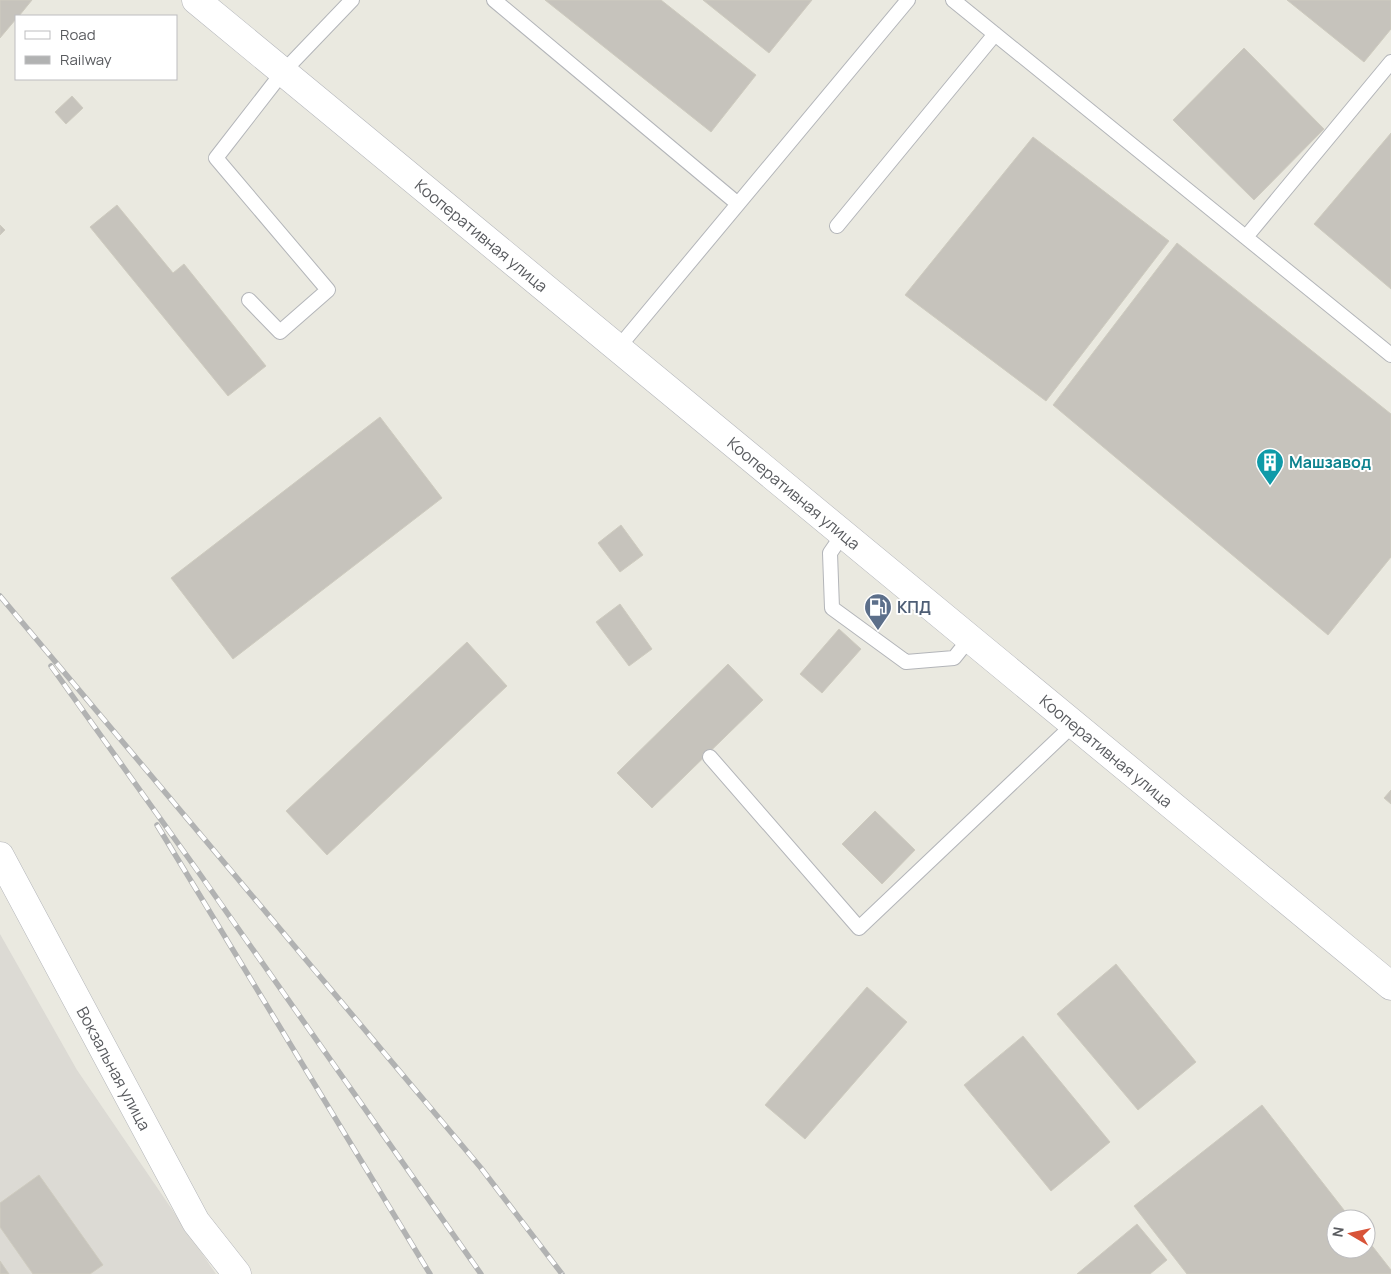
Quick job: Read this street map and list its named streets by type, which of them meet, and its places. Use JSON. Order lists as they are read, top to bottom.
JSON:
{
  "streets": {
    "main road": ["Кооперативная улица", "Вокзальная улица"]
  },
  "places": {
    "building": ["Машзавод"],
    "fuel station": ["КПД"]
  },
  "legend": ["Road", "Railway"],
  "north": "left"
}
